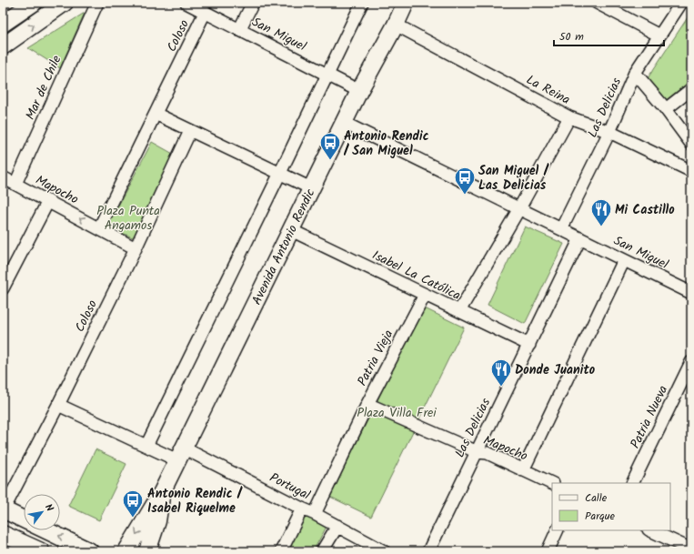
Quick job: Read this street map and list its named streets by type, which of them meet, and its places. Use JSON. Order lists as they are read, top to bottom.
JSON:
{
  "streets": {
    "main road": ["Avenida Antonio Rendic"],
    "street": [
      "San Miguel",
      "Coloso",
      "Mar de Chile",
      "La Reina",
      "Las Delicias",
      "Mapocho",
      "Isabel La Católica",
      "Patria Vieja",
      "Patria Nueva",
      "Portugal"
    ]
  },
  "crossings": [
    ["San Miguel", "Coloso"],
    ["San Miguel", "Las Delicias"],
    ["San Miguel", "Avenida Antonio Rendic"],
    ["Coloso", "Mapocho"],
    ["Coloso", "Portugal"],
    ["Mar de Chile", "Mapocho"],
    ["La Reina", "Las Delicias"],
    ["La Reina", "Avenida Antonio Rendic"],
    ["Las Delicias", "Mapocho"],
    ["Las Delicias", "Isabel La Católica"],
    ["Mapocho", "Patria Vieja"],
    ["Avenida Antonio Rendic", "Isabel La Católica"],
    ["Avenida Antonio Rendic", "Portugal"],
    ["Isabel La Católica", "Patria Vieja"],
    ["Patria Vieja", "Portugal"]
  ],
  "parks": ["Plaza Punta Angamos", "Plaza Villa Frei"],
  "places": {
    "bus stop": ["Antonio Rendic / San Miguel", "San Miguel / Las Delicias", "Antonio Rendic / Isabel Riquelme"],
    "restaurant": ["Mi Castillo", "Donde Juanito"]
  },
  "legend": ["Calle", "Parque"],
  "scale_bar": "50 m",
  "north": "top right"
}
